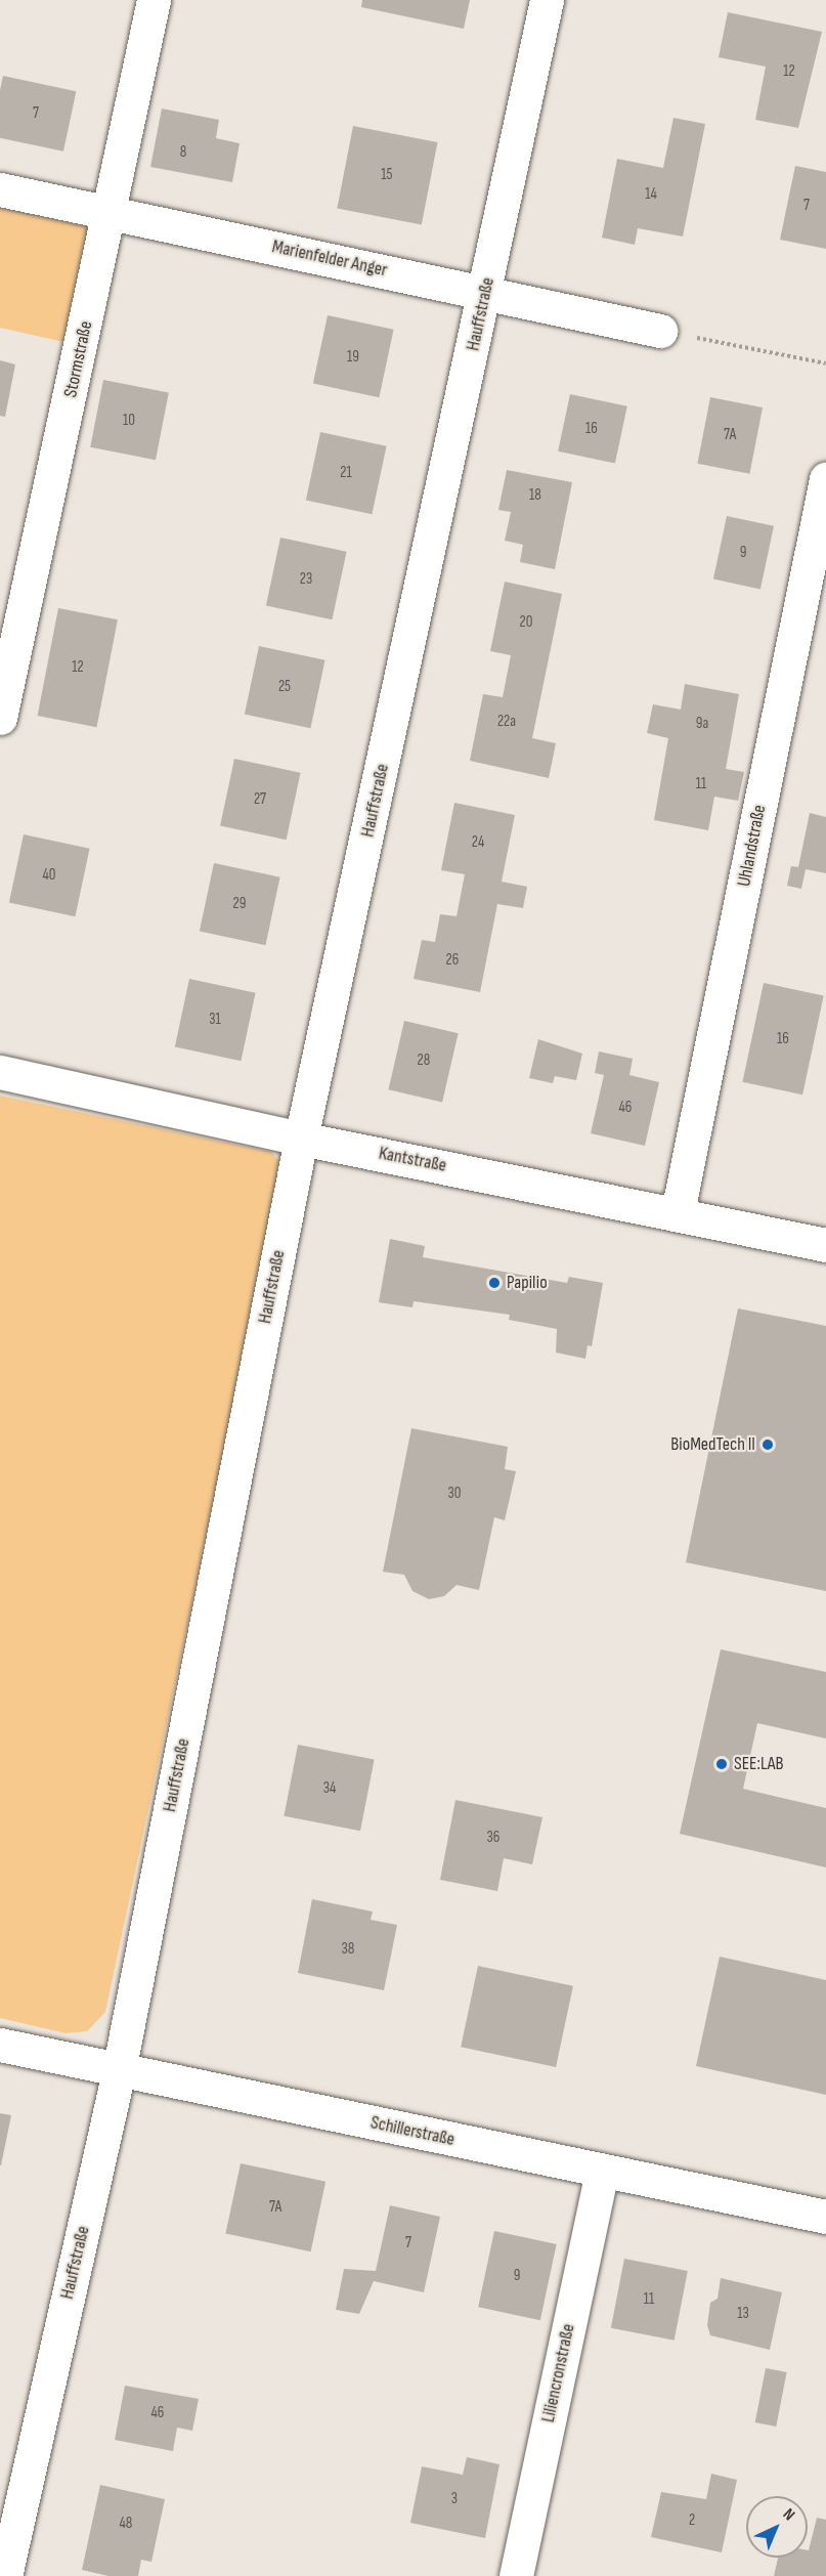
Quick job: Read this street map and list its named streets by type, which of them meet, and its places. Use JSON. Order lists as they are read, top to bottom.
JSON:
{
  "streets": {
    "street": [
      "Marienfelder Anger",
      "Hauffstraße",
      "Stormstraße",
      "Uhlandstraße",
      "Kantstraße",
      "Schillerstraße",
      "Liliencronstraße"
    ]
  },
  "crossings": [
    ["Marienfelder Anger", "Hauffstraße"],
    ["Marienfelder Anger", "Stormstraße"],
    ["Hauffstraße", "Kantstraße"],
    ["Hauffstraße", "Schillerstraße"],
    ["Uhlandstraße", "Kantstraße"],
    ["Schillerstraße", "Liliencronstraße"]
  ],
  "places": ["Papilio", "BioMedTech II", "SEE:LAB"],
  "house_numbers": [
    "12",
    "7",
    "8",
    "15",
    "14",
    "7",
    "19",
    "10",
    "16",
    "7A",
    "21",
    "18",
    "9",
    "23",
    "20",
    "12",
    "25",
    "22a",
    "9a",
    "11",
    "27",
    "24",
    "40",
    "29",
    "26",
    "31",
    "16",
    "28",
    "46",
    "30",
    "34",
    "36",
    "38",
    "7A",
    "7",
    "9",
    "11",
    "13",
    "46",
    "3",
    "2",
    "48"
  ],
  "north": "top right"
}
